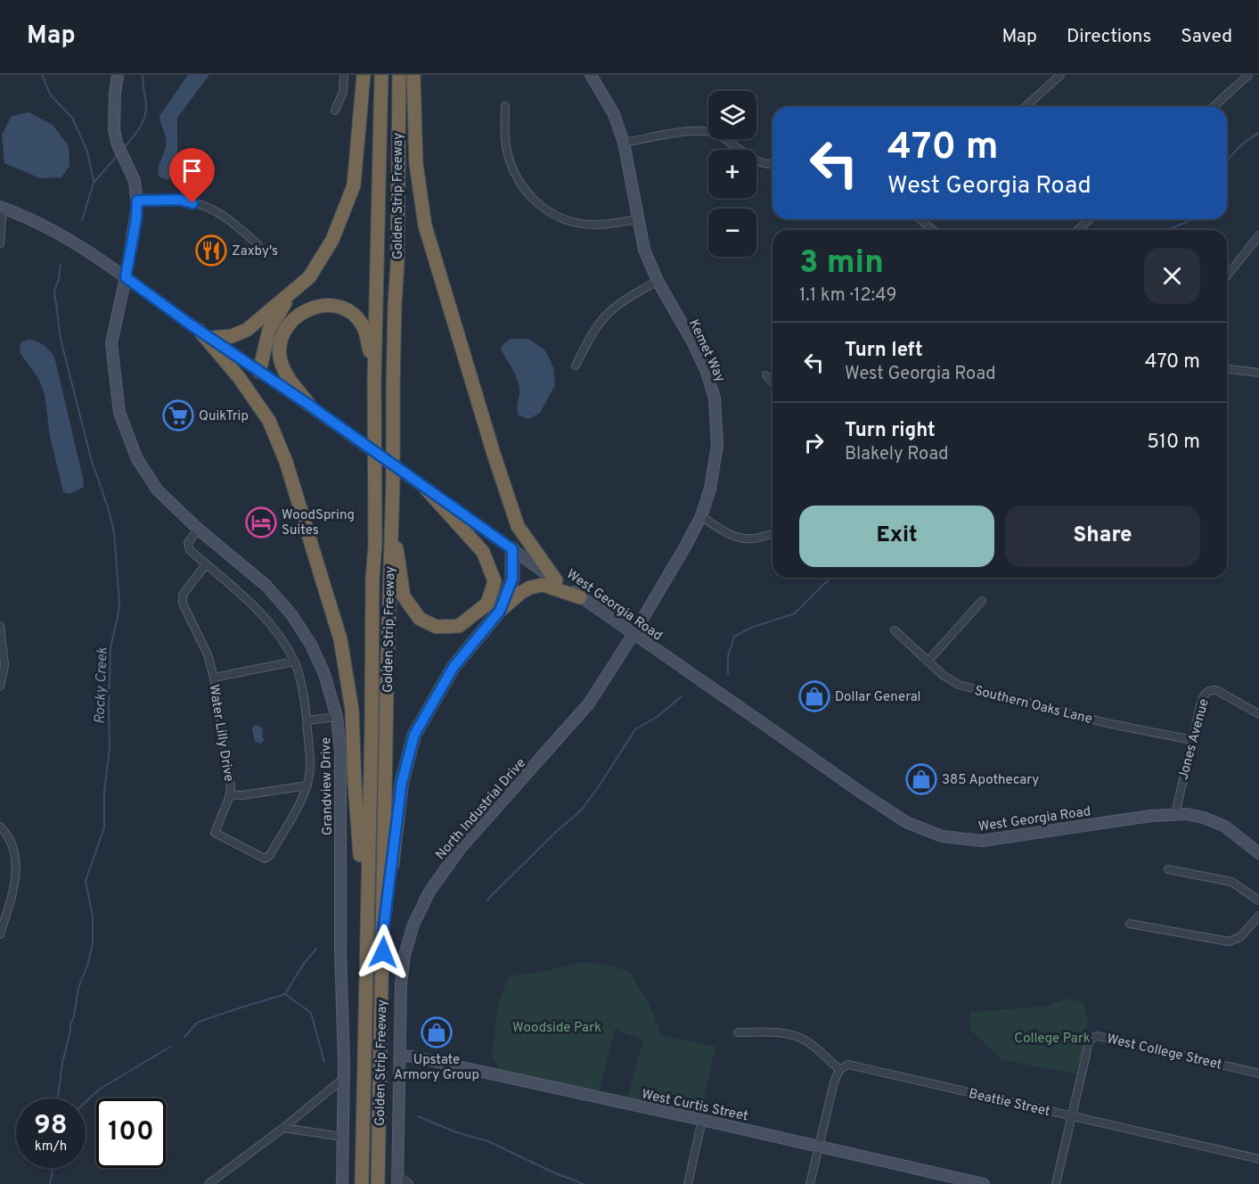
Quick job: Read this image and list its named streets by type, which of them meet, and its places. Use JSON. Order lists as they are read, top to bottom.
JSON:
{
  "streets": {
    "highway": ["Golden Strip Freeway"],
    "street": [
      "Kemet Way",
      "West Georgia Road",
      "Southern Oaks Lane",
      "Water Lilly Drive",
      "Jones Avenue",
      "Grandview Drive",
      "North Industrial Drive",
      "West College Street",
      "Beattie Street",
      "West Curtis Street"
    ]
  },
  "crossings": [
    ["Kemet Way", "West Georgia Road"],
    ["Kemet Way", "North Industrial Drive"],
    ["West Georgia Road", "Jones Avenue"],
    ["West Georgia Road", "Grandview Drive"],
    ["West Georgia Road", "North Industrial Drive"],
    ["Southern Oaks Lane", "Jones Avenue"],
    ["Water Lilly Drive", "Grandview Drive"],
    ["North Industrial Drive", "West Curtis Street"],
    ["West College Street", "Beattie Street"]
  ],
  "water": ["Rocky Creek"],
  "parks": ["Woodside Park", "College Park"],
  "places": {
    "restaurant": ["Zaxby's"],
    "supermarket": ["QuikTrip"],
    "hotel": ["WoodSpring Suites"],
    "shop": ["Dollar General", "385 Apothecary", "Upstate Armory Group"]
  },
  "page": {
    "header": "Map",
    "nav": ["Map", "Directions", "Saved"],
    "map_buttons": ["+", "−"],
    "turn": ["470 m", "West Georgia Road"],
    "heading": ["3 min", "1.1 km · 12:49"],
    "list": [
      {
        "name": "Turn left",
        "note": "West Georgia Road",
        "value": "470 m"
      },
      {
        "name": "Turn right",
        "note": "Blakely Road",
        "value": "510 m"
      }
    ],
    "buttons": ["Exit", "Share"],
    "speed": "98 km/h",
    "limit": "100"
  }
}
